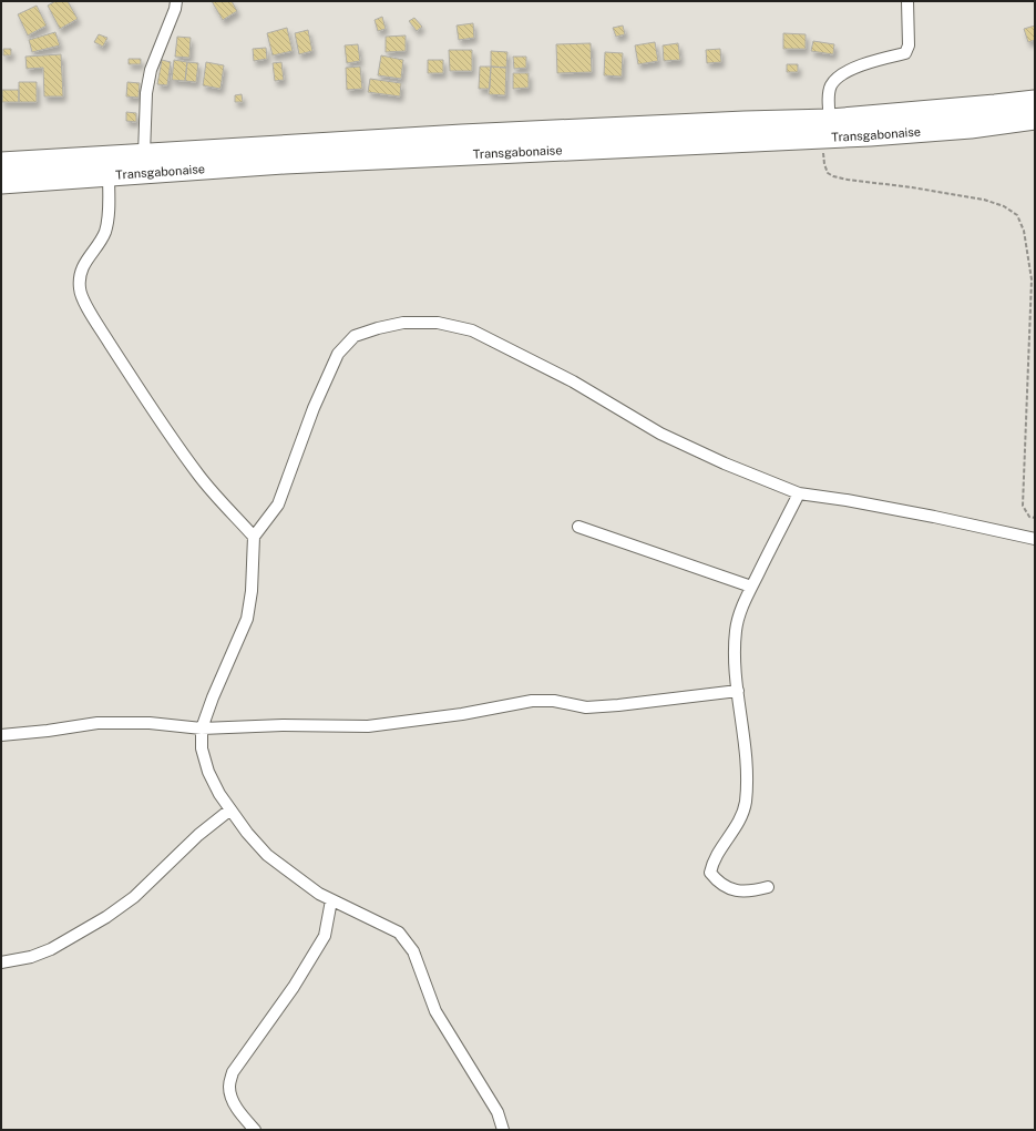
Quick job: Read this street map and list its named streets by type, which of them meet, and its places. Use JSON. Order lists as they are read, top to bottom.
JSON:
{
  "streets": {
    "highway": ["Transgabonaise"]
  }
}
